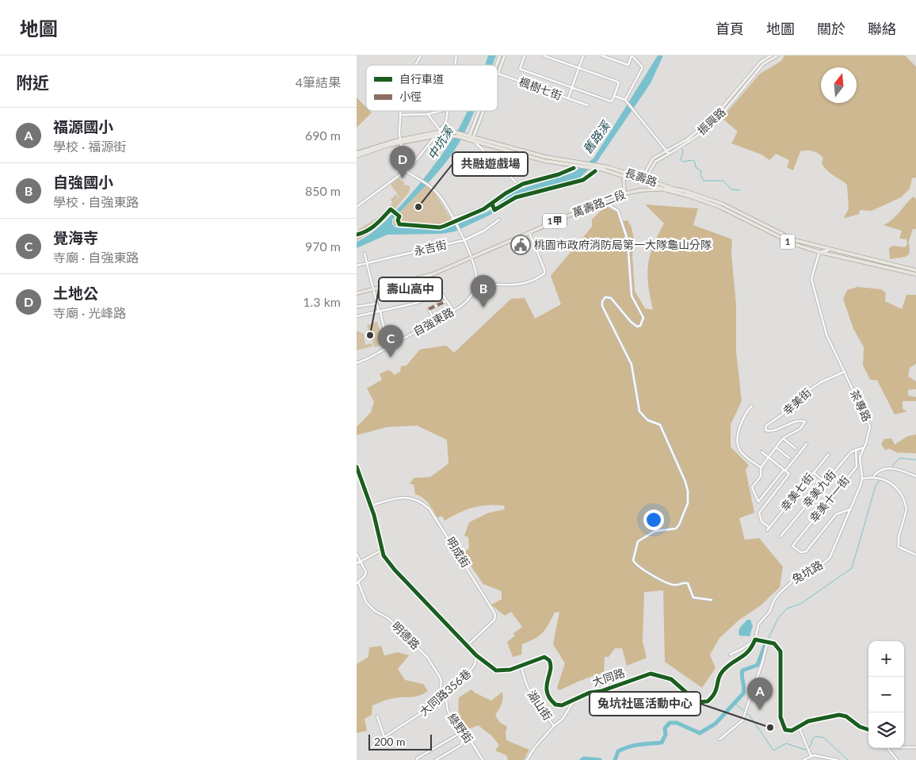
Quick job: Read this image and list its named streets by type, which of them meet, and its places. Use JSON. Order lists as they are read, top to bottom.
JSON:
{
  "streets": {
    "main road": [
      "長壽路",
      "萬壽路二段",
      "1甲",
      "1"
    ],
    "street": [
      "楓樹七街",
      "振興路",
      "永吉街",
      "自強東路",
      "幸美街",
      "茶專路",
      "幸美九街",
      "幸美七街",
      "幸美十一街",
      "明成街",
      "兔坑路",
      "明德路",
      "大同路",
      "大同路356巷",
      "湖山街",
      "綠野街"
    ]
  },
  "crossings": [
    ["振興路", "長壽路"],
    ["長壽路", "萬壽路二段"],
    ["長壽路", "1"],
    ["萬壽路二段", "茶專路"],
    ["幸美街", "茶專路"],
    ["茶專路", "兔坑路"],
    ["幸美九街", "幸美十一街"],
    ["幸美十一街", "兔坑路"],
    ["明成街", "大同路"],
    ["兔坑路", "大同路"],
    ["明德路", "大同路356巷"],
    ["明德路", "綠野街"],
    ["大同路", "大同路356巷"],
    ["大同路", "湖山街"],
    ["大同路356巷", "綠野街"]
  ],
  "water": ["舊路溪", "中坑溪"],
  "places": {
    "other": ["共融遊戲場", "壽山高中", "兔坑社區活動中心"],
    "public building": ["桃園市政府消防局第一大隊龜山分隊"]
  },
  "legend": ["自行車道", "小徑"],
  "scale_bar": "200 m",
  "north": "top",
  "page": {
    "header": "地圖",
    "nav": [
      "首頁",
      "地圖",
      "關於",
      "聯絡"
    ],
    "heading": ["附近", "4筆結果"],
    "list": [
      {
        "mark": "A",
        "name": "福源國小",
        "note": "學校 · 福源街",
        "value": "690 m"
      },
      {
        "mark": "B",
        "name": "自強國小",
        "note": "學校 · 自強東路",
        "value": "850 m"
      },
      {
        "mark": "C",
        "name": "覺海寺",
        "note": "寺廟 · 自強東路",
        "value": "970 m"
      },
      {
        "mark": "D",
        "name": "土地公",
        "note": "寺廟 · 光峰路",
        "value": "1.3 km"
      }
    ],
    "pins": [
      "D",
      "B",
      "C",
      "A"
    ],
    "map_buttons": ["+", "−"],
    "scale": "200 m"
  }
}
